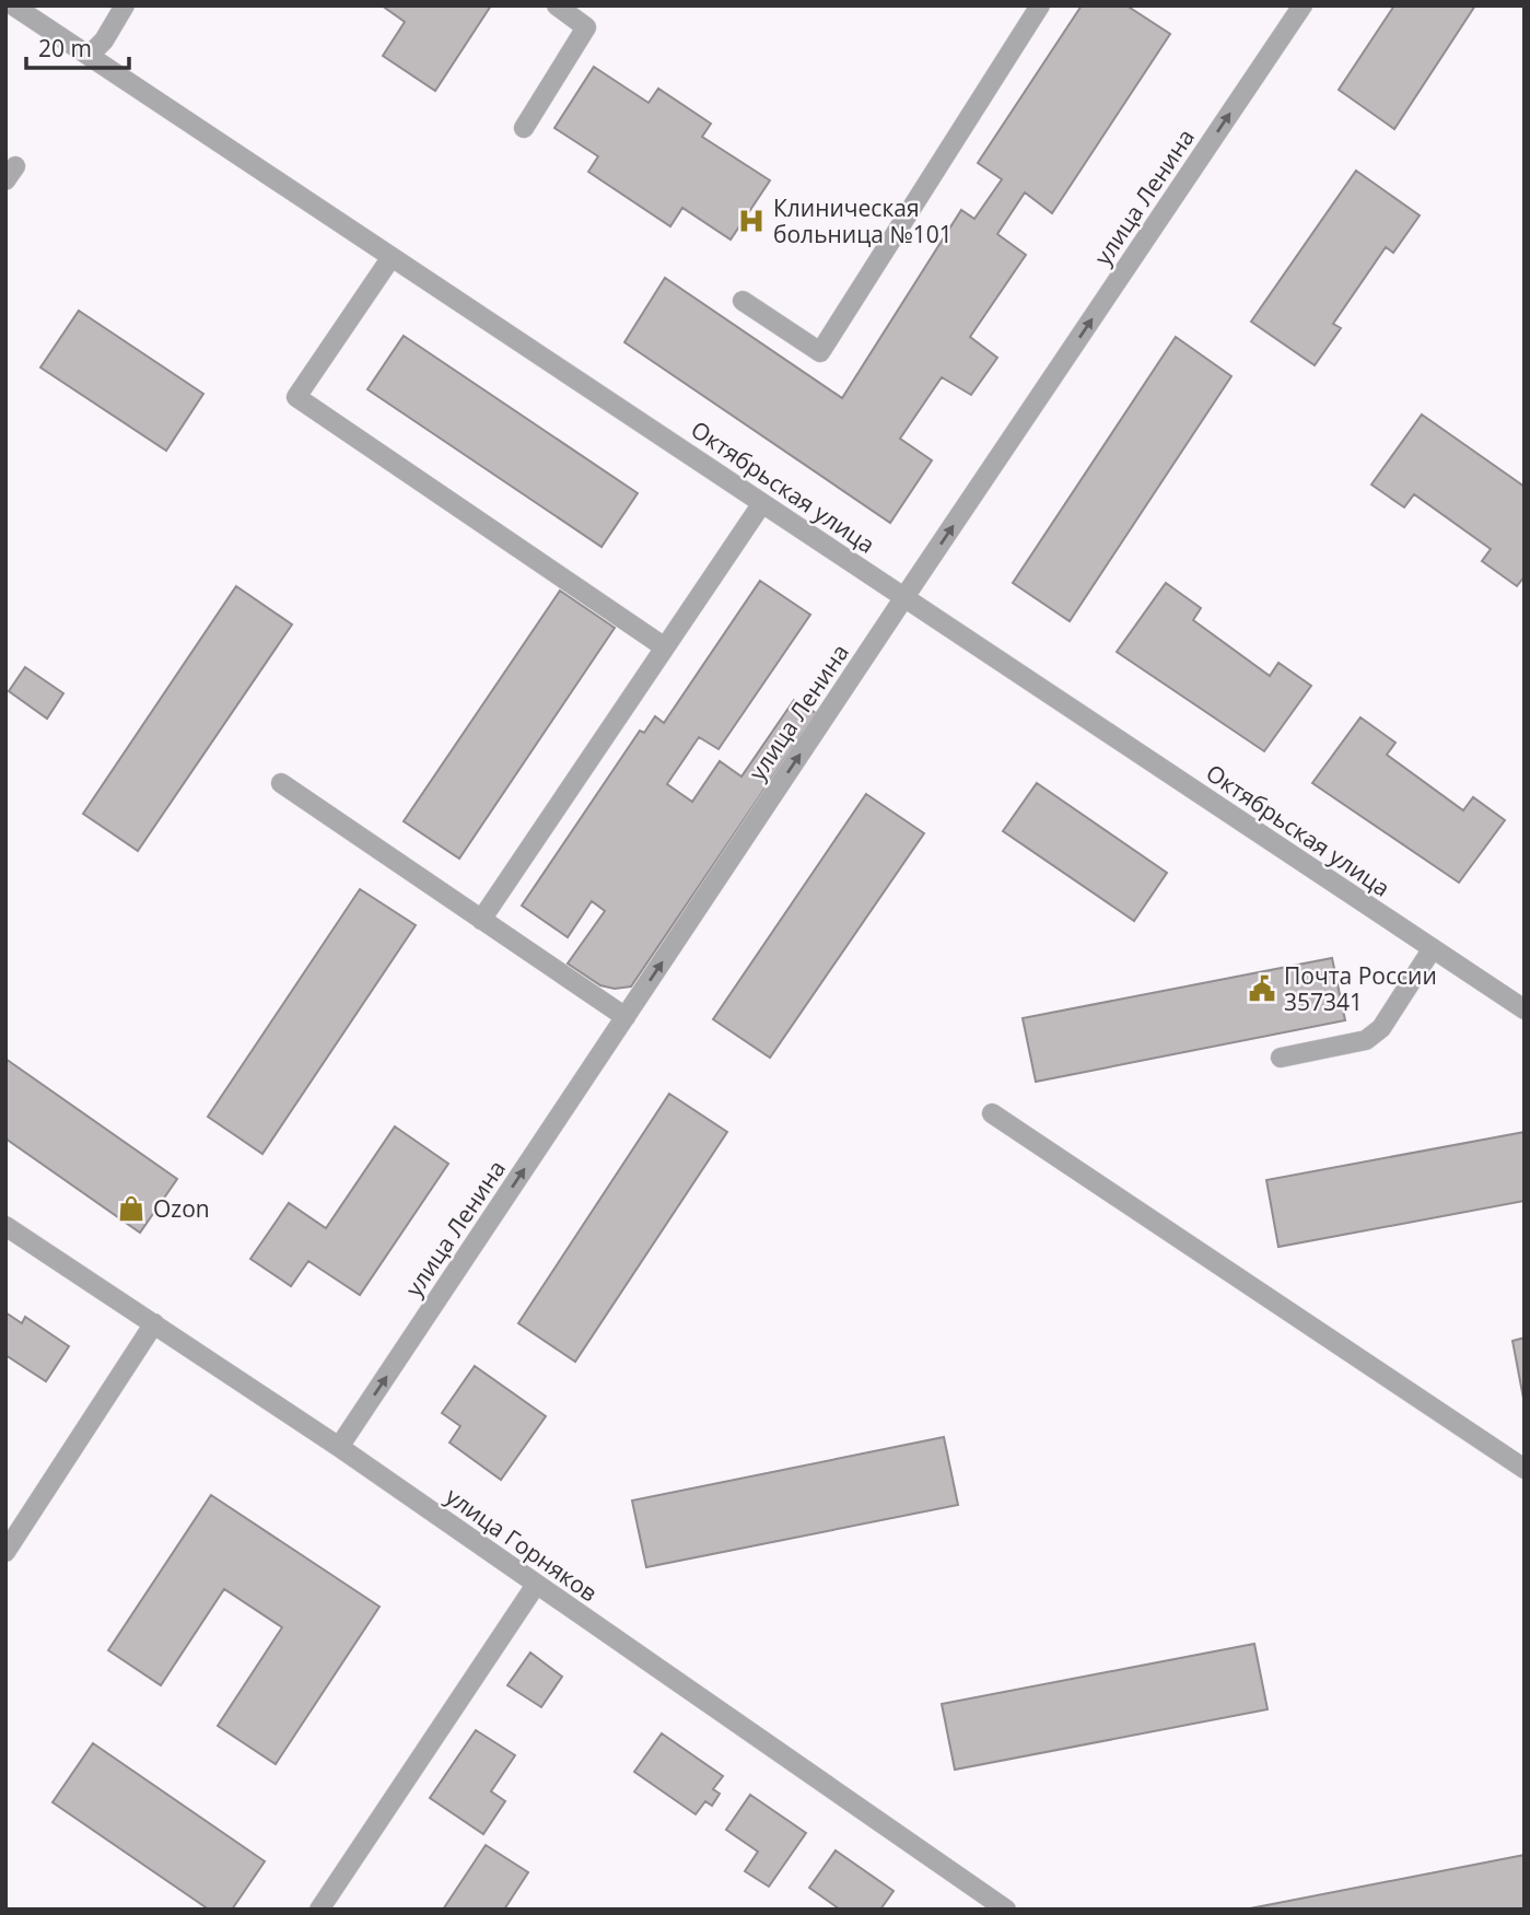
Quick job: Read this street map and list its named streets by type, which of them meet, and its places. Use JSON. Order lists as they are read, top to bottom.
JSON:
{
  "streets": {
    "street": ["улица Ленина", "Октябрьская улица", "улица Горняков"]
  },
  "crossings": [
    ["улица Ленина", "Октябрьская улица"],
    ["улица Ленина", "улица Горняков"]
  ],
  "one_way": ["улица Ленина"],
  "places": {
    "hospital": ["Клиническая больница №101"],
    "public building": ["Почта России 357341"],
    "shop": ["Ozon"]
  },
  "scale_bar": "20 m"
}
